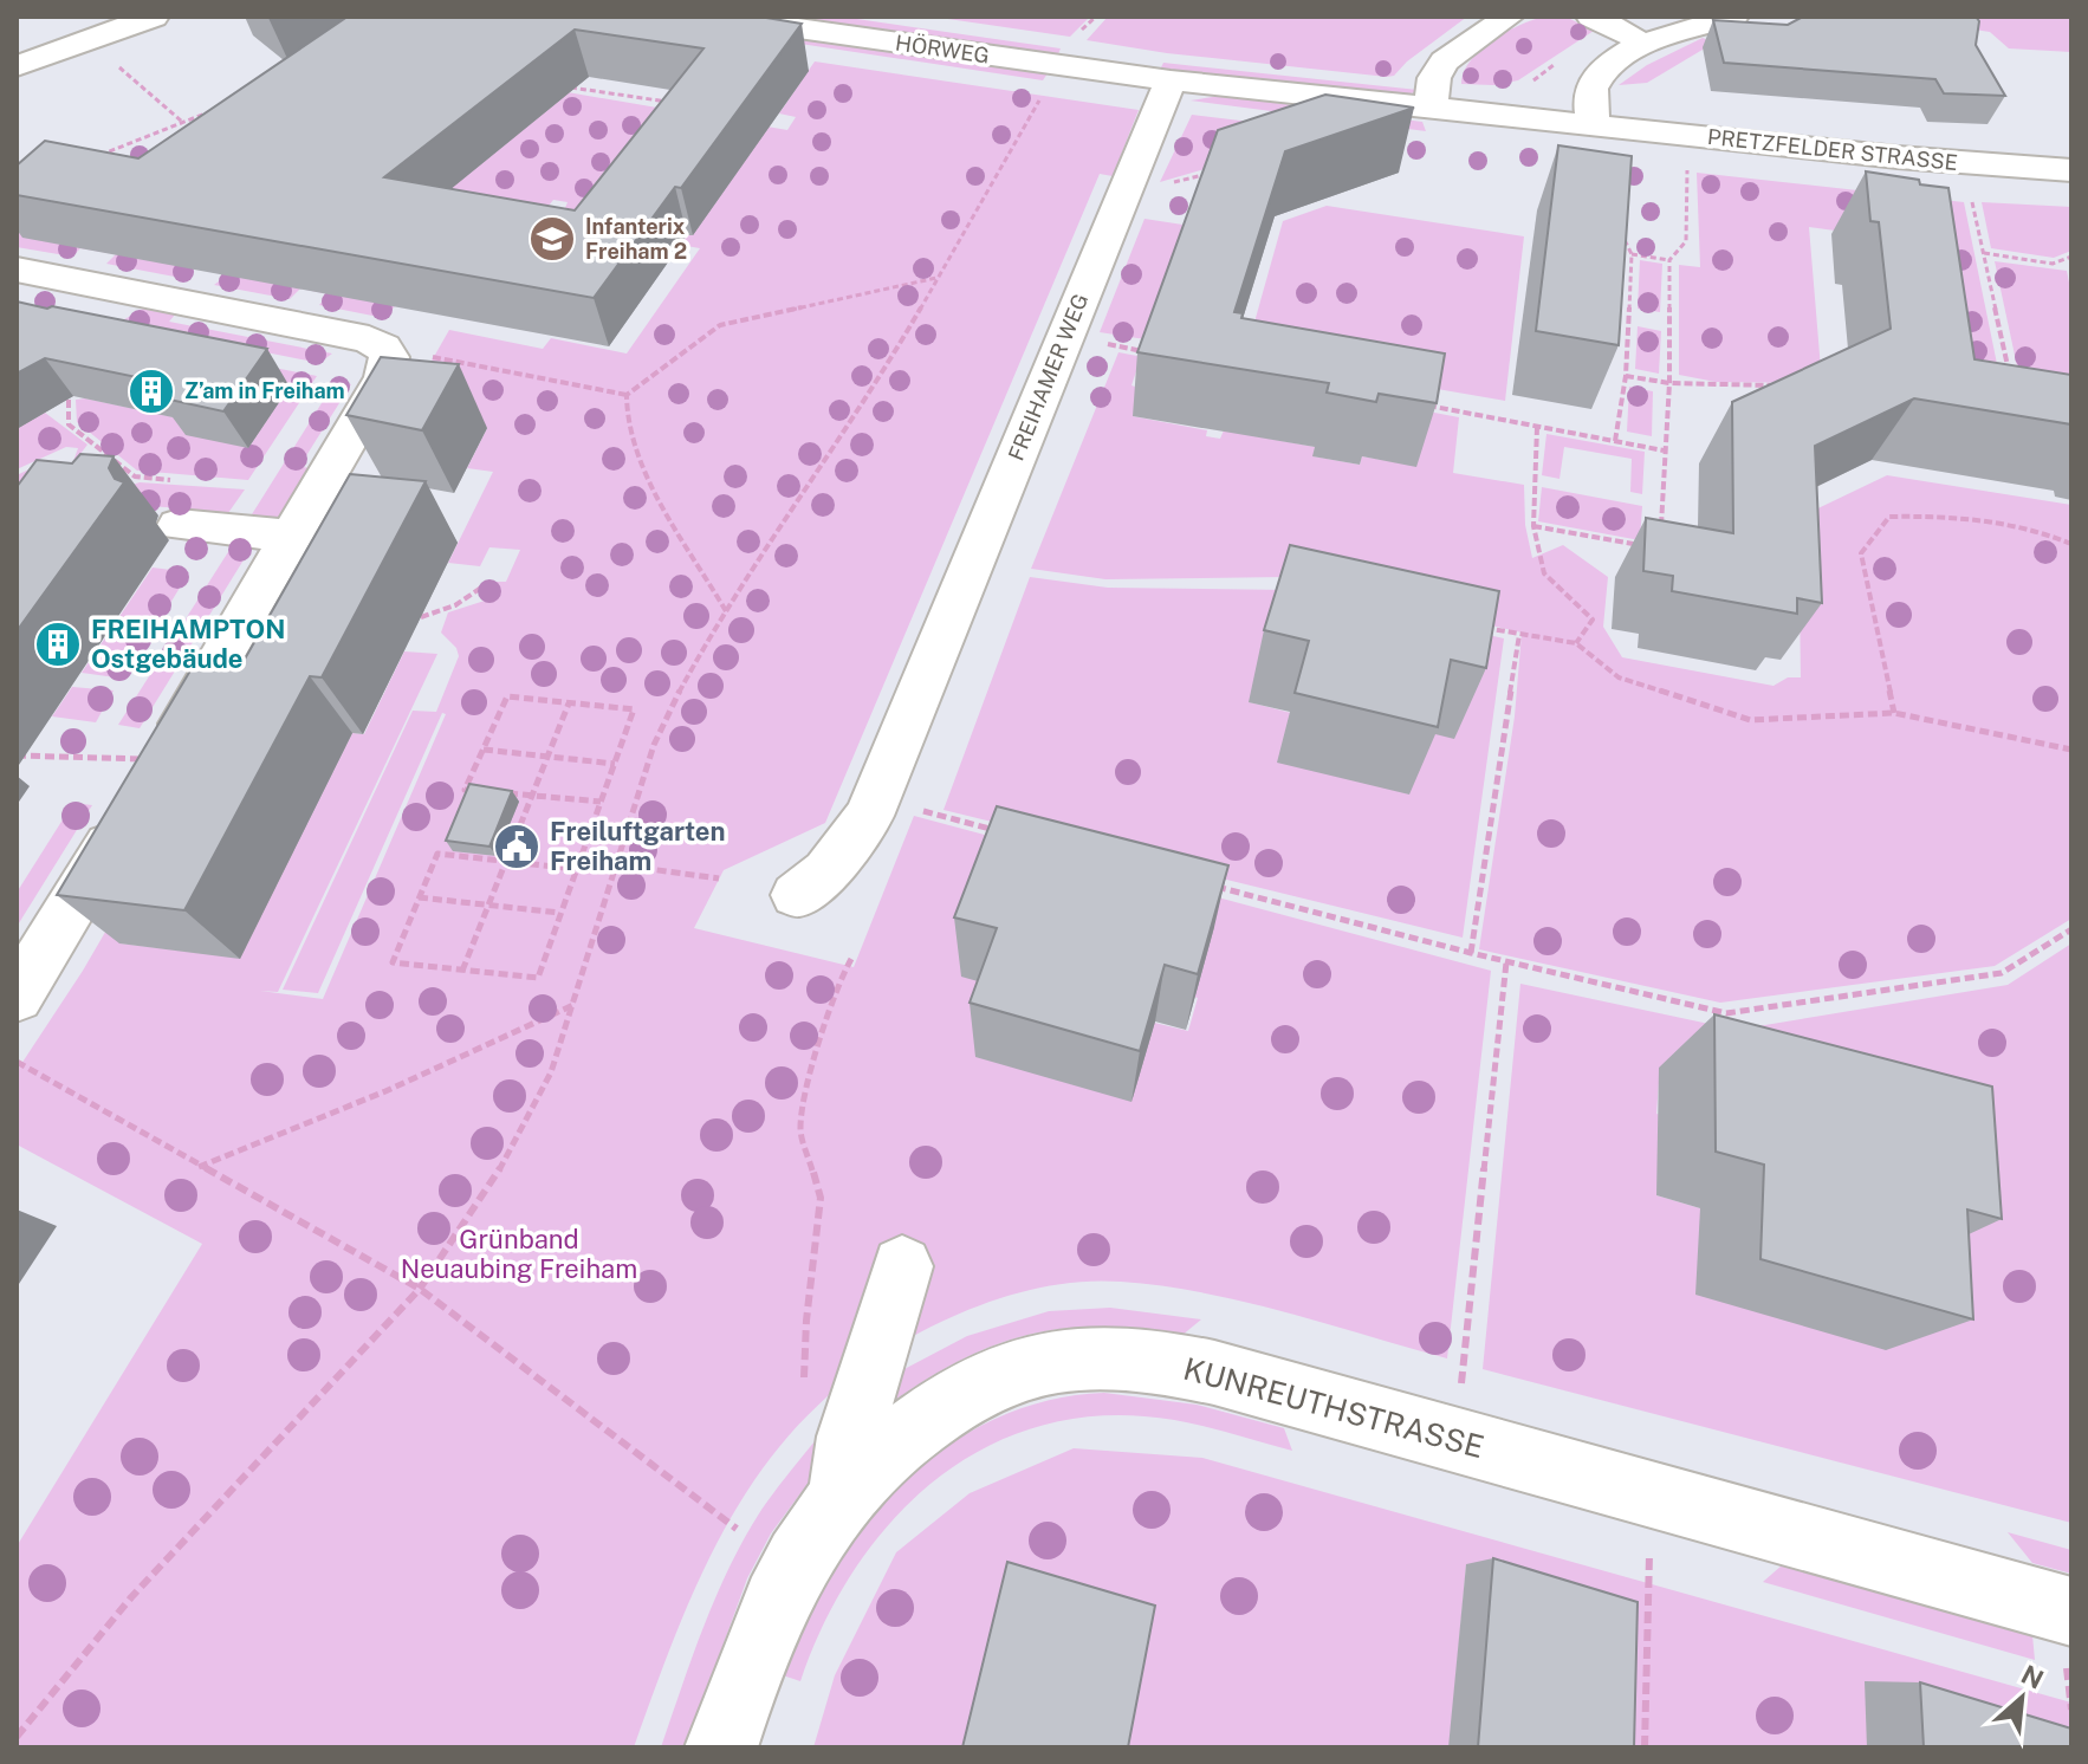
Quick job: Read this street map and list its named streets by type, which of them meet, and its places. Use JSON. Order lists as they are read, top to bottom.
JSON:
{
  "streets": {
    "street": [
      "HÖRWEG",
      "PRETZFELDER STRASSE",
      "FREIHAMER WEG",
      "KUNREUTHSTRASSE"
    ]
  },
  "crossings": [
    ["HÖRWEG", "FREIHAMER WEG"]
  ],
  "parks": ["Grünband Neuaubing Freiham"],
  "places": {
    "school or university": ["Infanterix Freiham 2"],
    "building": ["Z’am in Freiham", "FREIHAMPTON Ostgebäude"],
    "public building": ["Freiluftgarten Freiham"]
  },
  "north": "top right"
}
